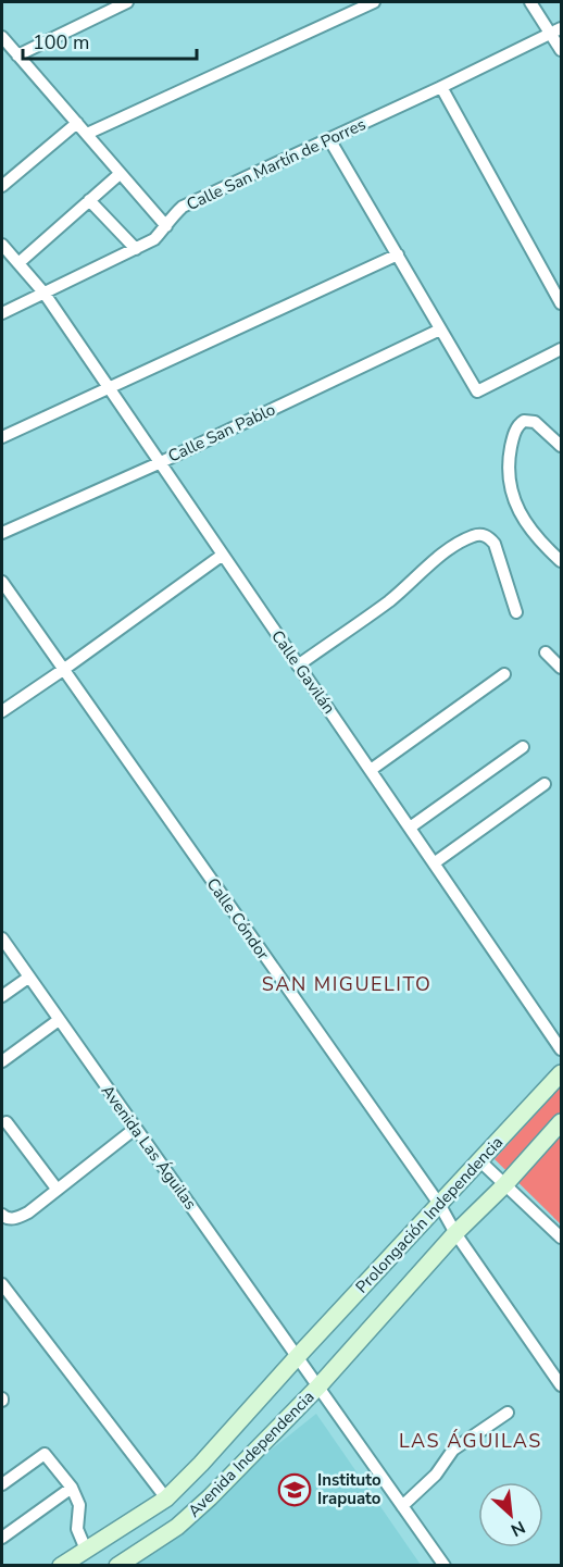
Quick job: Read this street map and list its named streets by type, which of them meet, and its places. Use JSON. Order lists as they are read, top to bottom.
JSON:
{
  "streets": {
    "street": [
      "Calle San Martín de Porres",
      "Calle San Pablo",
      "Calle Gavilán",
      "Calle Cóndor",
      "Avenida Las Águilas",
      "Prolongación Independencia",
      "Avenida Independencia"
    ]
  },
  "crossings": [
    ["Calle San Martín de Porres", "Calle Gavilán"],
    ["Calle San Pablo", "Calle Gavilán"],
    ["Calle Cóndor", "Prolongación Independencia"],
    ["Avenida Las Águilas", "Prolongación Independencia"],
    ["Avenida Las Águilas", "Avenida Independencia"],
    ["Prolongación Independencia", "Avenida Independencia"]
  ],
  "districts": ["SAN MIGUELITO", "LAS ÁGUILAS"],
  "places": {
    "school or university": ["Instituto Irapuato"]
  },
  "scale_bar": "100 m",
  "north": "bottom right"
}
